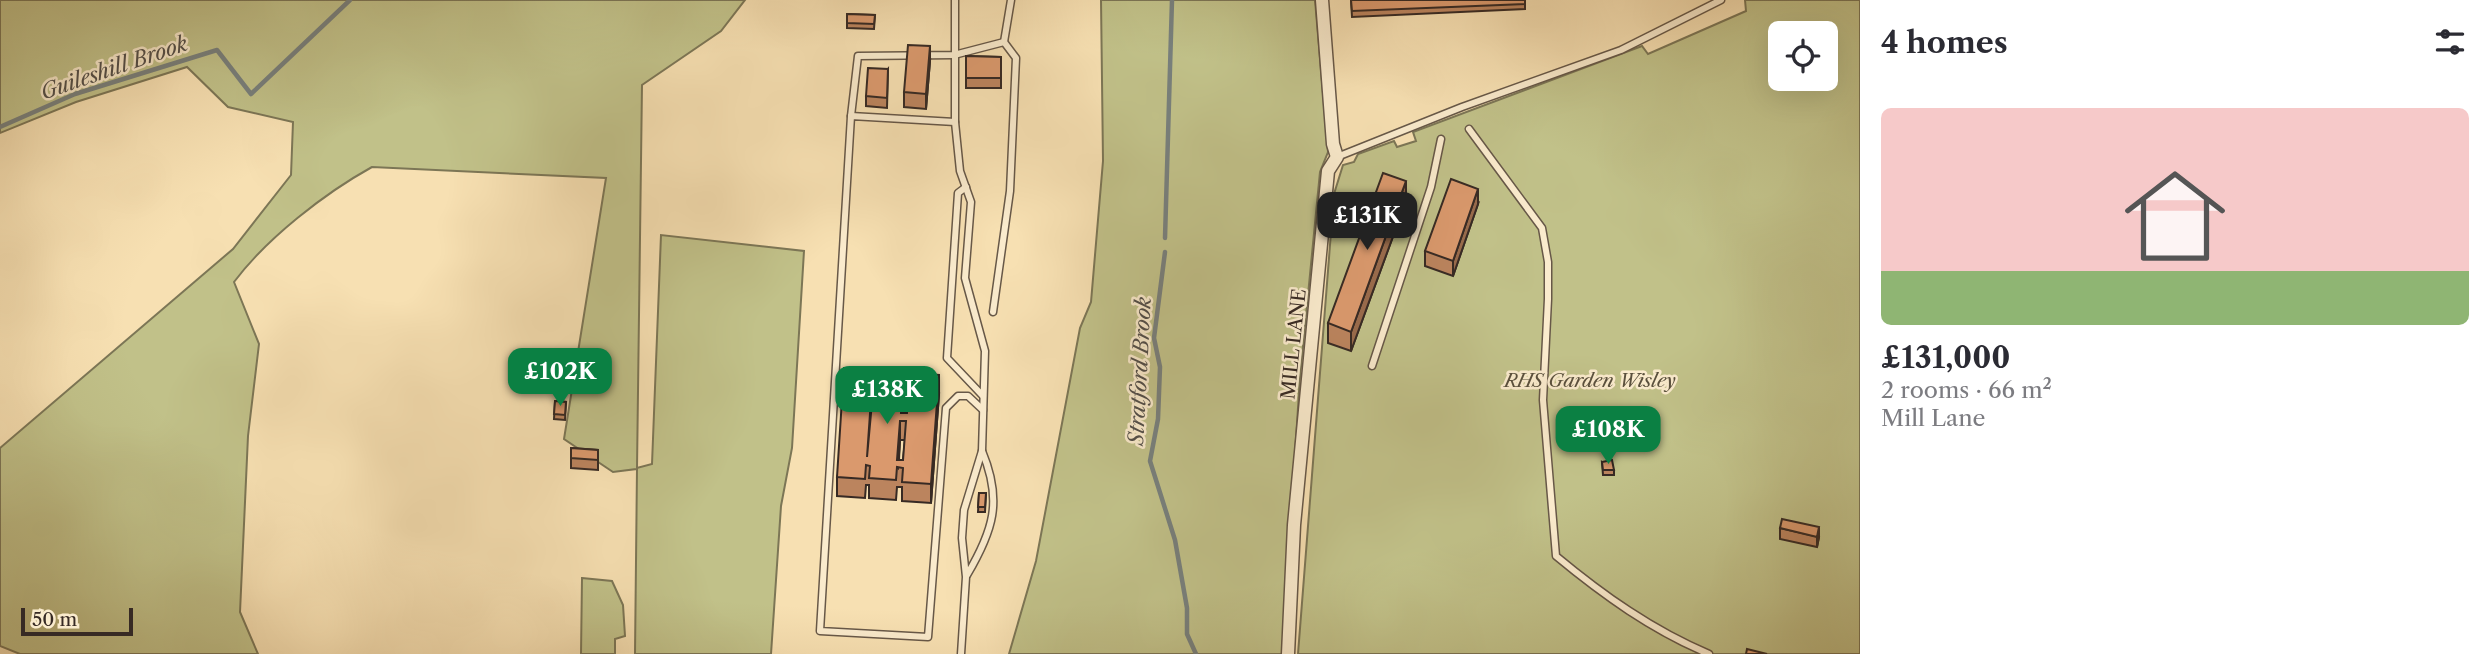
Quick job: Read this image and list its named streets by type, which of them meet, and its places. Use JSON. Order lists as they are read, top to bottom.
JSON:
{
  "streets": {
    "street": ["MILL LANE"]
  },
  "water": ["Guileshill Brook", "Stratford Brook"],
  "parks": ["RHS Garden Wisley"],
  "scale_bar": "50 m",
  "page": {
    "heading": "4 homes",
    "list": [
      {
        "name": "£131,000",
        "note": "2 rooms · 66 m² · Mill Lane"
      }
    ],
    "price": [
      "£131K",
      "£102K",
      "£138K",
      "£108K"
    ],
    "scale": "50 m"
  }
}
